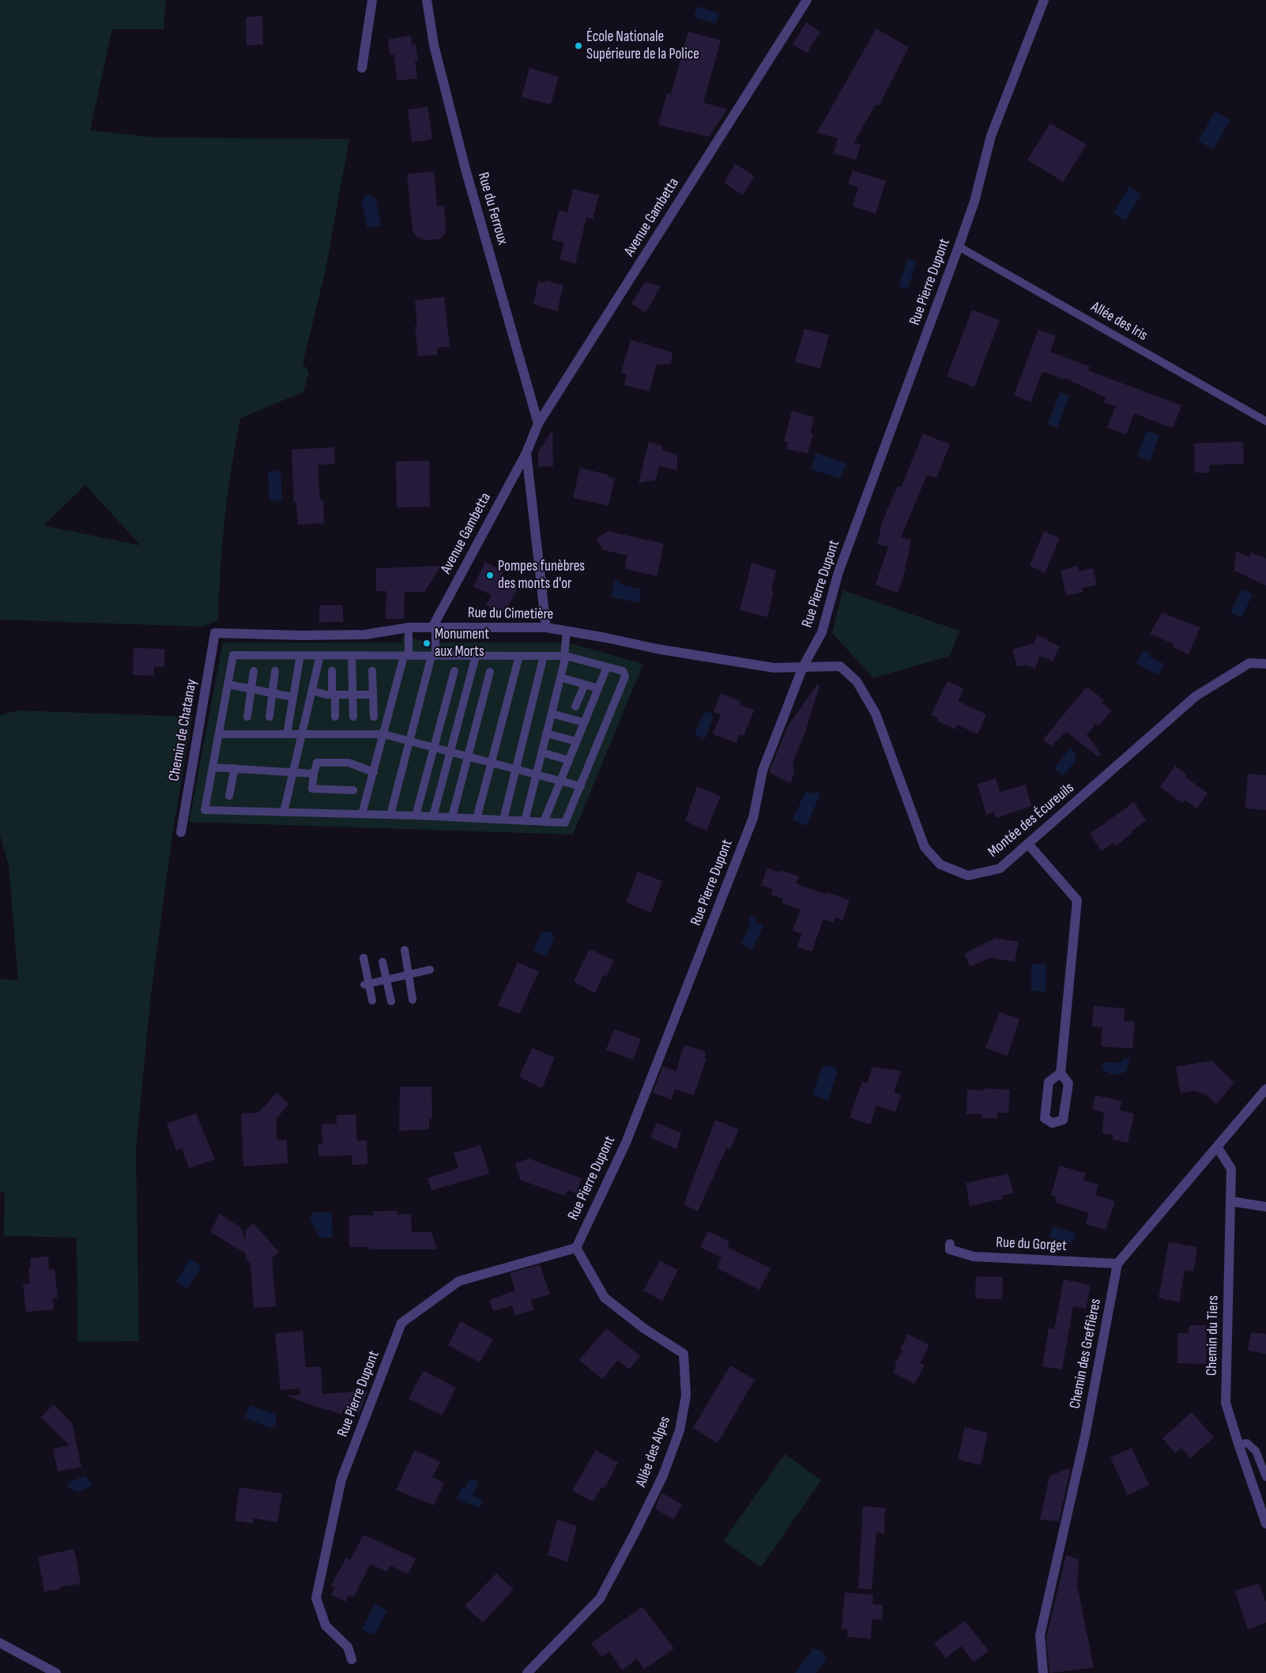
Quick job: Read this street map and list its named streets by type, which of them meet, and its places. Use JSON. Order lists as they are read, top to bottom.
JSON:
{
  "streets": {
    "street": [
      "Rue du Ferroux",
      "Avenue Gambetta",
      "Rue Pierre Dupont",
      "Rue du Cimetière",
      "Chemin de Chatanay",
      "Montée des Écureuils",
      "Rue du Gorget",
      "Chemin du Tiers",
      "Chemin des Greffières",
      "Allée des Alpes"
    ],
    "lane": ["Allée des Iris"]
  },
  "crossings": [
    ["Rue du Ferroux", "Avenue Gambetta"],
    ["Avenue Gambetta", "Rue du Cimetière"],
    ["Rue Pierre Dupont", "Allée des Iris"],
    ["Rue Pierre Dupont", "Rue du Cimetière"],
    ["Rue Pierre Dupont", "Montée des Écureuils"],
    ["Rue Pierre Dupont", "Allée des Alpes"],
    ["Rue du Cimetière", "Chemin de Chatanay"],
    ["Rue du Cimetière", "Montée des Écureuils"],
    ["Rue du Gorget", "Chemin des Greffières"],
    ["Chemin du Tiers", "Chemin des Greffières"]
  ],
  "places": ["École Nationale Supérieure de la Police", "Pompes funèbres des monts d'or", "Monument aux Morts"]
}
